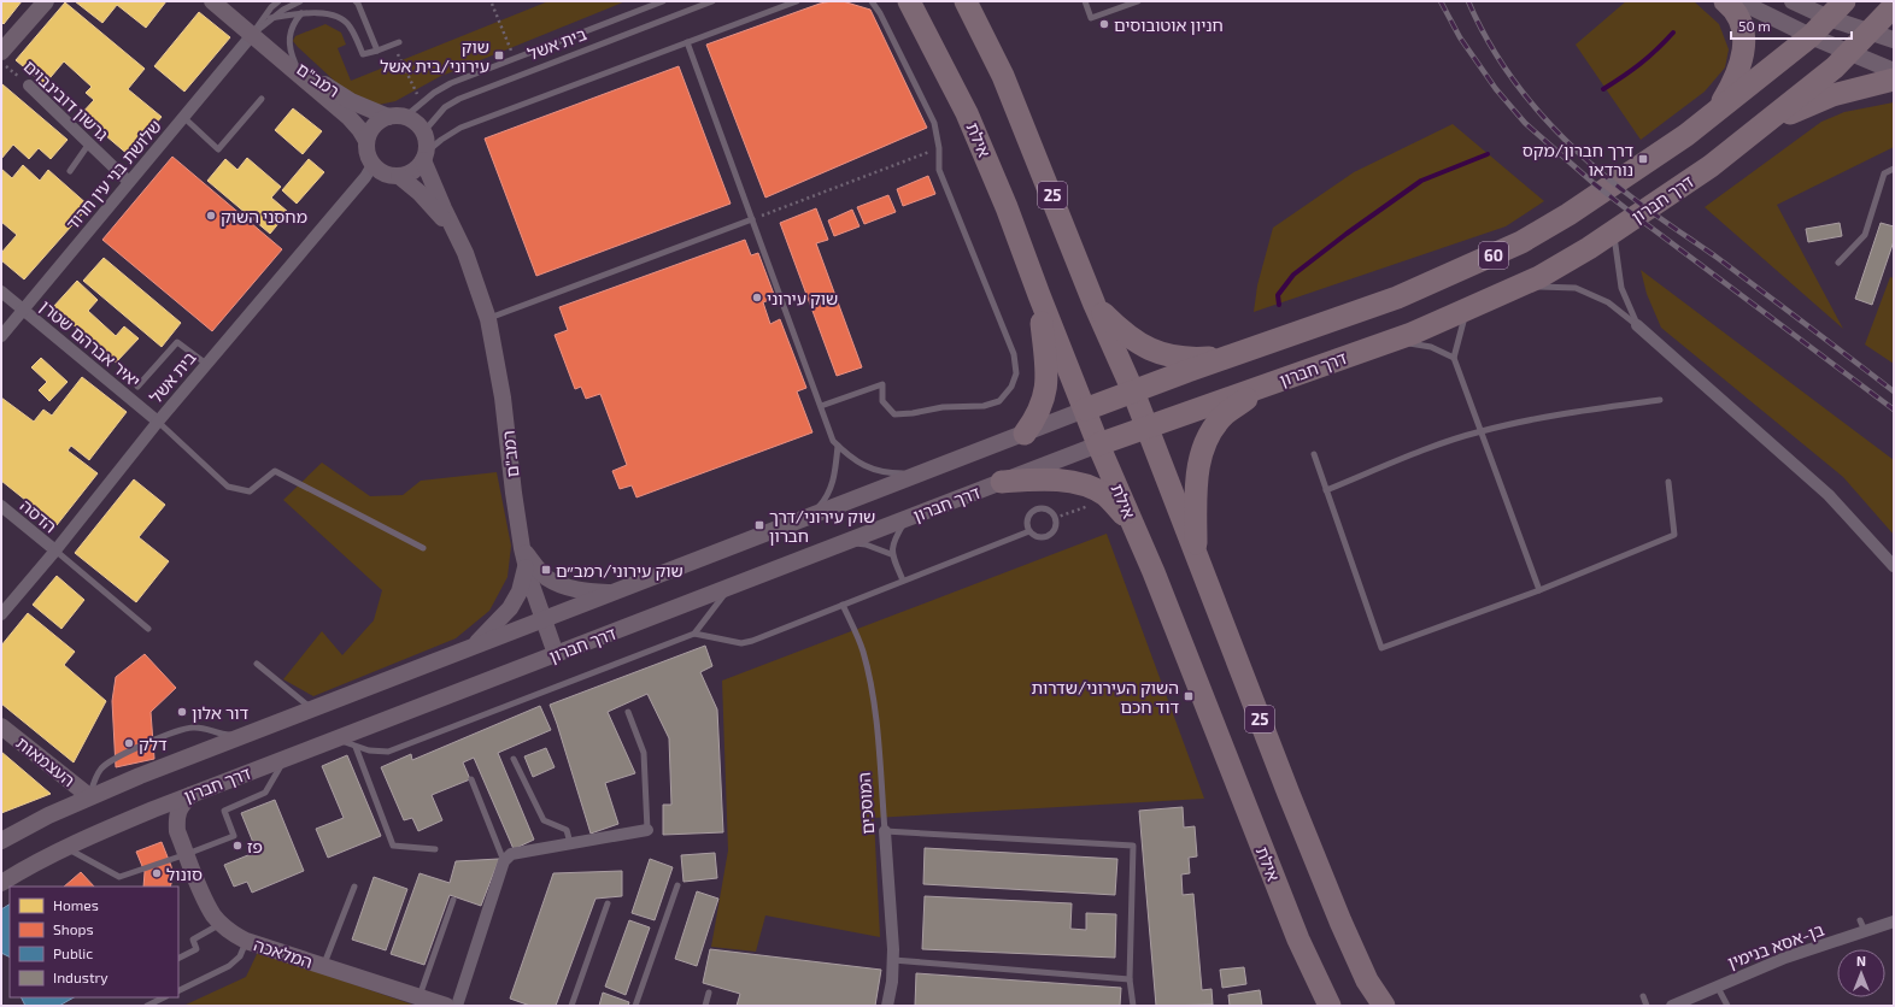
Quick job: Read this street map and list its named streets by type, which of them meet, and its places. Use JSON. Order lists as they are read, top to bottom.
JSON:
{
  "streets": {
    "highway": [
      "אילת",
      "25",
      "דרך חברון",
      "60"
    ],
    "main road": ["רמב\"ם", "העצמאות", "המלאכה"],
    "street": [
      "בית אשל",
      "גרשון דובינבוים",
      "שלושת בני עין חרוד",
      "יאיר אברהם שטרן",
      "הדסה",
      "המוסכים",
      "בן-אסא בנימין"
    ]
  },
  "crossings": [
    ["בית אשל", "רמב\"ם"],
    ["בית אשל", "יאיר אברהם שטרן"],
    ["בית אשל", "הדסה"],
    ["רמב\"ם", "שלושת בני עין חרוד"],
    ["רמב\"ם", "דרך חברון"],
    ["גרשון דובינבוים", "שלושת בני עין חרוד"],
    ["אילת", "דרך חברון"],
    ["אילת", "60"],
    ["שלושת בני עין חרוד", "יאיר אברהם שטרן"],
    ["25", "דרך חברון"],
    ["25", "60"],
    ["דרך חברון", "המלאכה"]
  ],
  "places": {
    "other": [
      "חניון אוטובוסים",
      "מחסני השוק",
      "שוק עירוני",
      "דור אלון",
      "דלק",
      "פז",
      "סונול"
    ],
    "transit": [
      "שוק עירוני/בית אשל",
      "דרך חברון/מקס נורדאו",
      "שוק עירוני/דרך חברון",
      "שוק עירוני/רמב״ם",
      "השוק העירוני/שדרות דוד חכם"
    ]
  },
  "legend": [
    "Homes",
    "Shops",
    "Public",
    "Industry"
  ],
  "scale_bar": "50 m",
  "north": "top"
}
